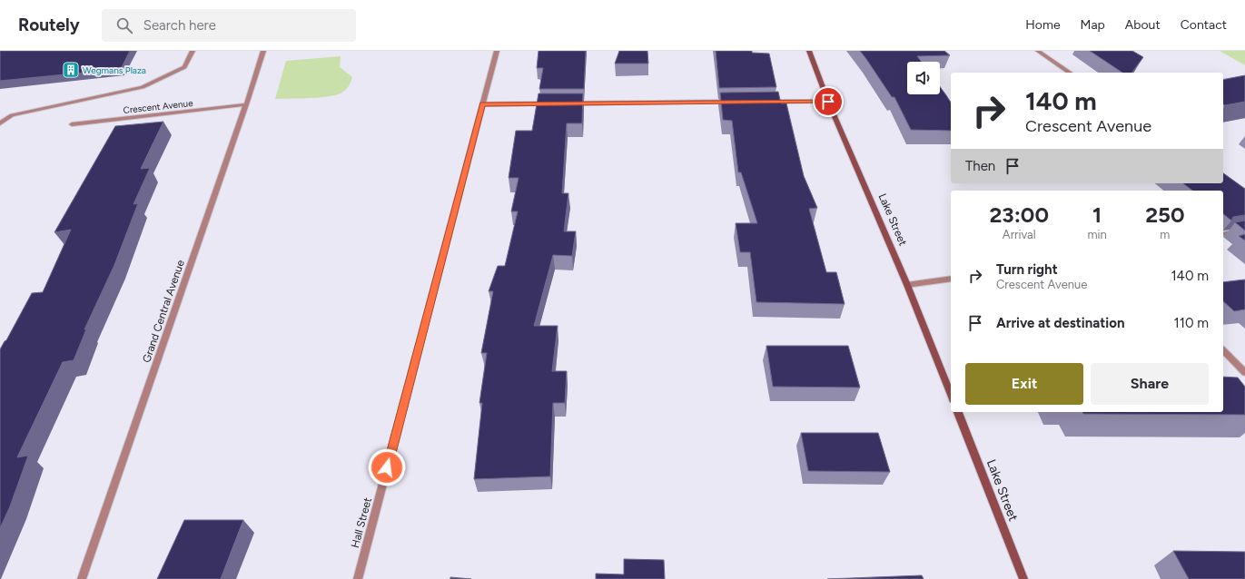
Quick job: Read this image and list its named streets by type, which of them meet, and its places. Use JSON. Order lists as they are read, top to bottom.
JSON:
{
  "streets": {
    "main road": ["Lake Street"],
    "street": ["Crescent Avenue", "Grand Central Avenue", "Hall Street"]
  },
  "crossings": [
    ["Crescent Avenue", "Grand Central Avenue"]
  ],
  "places": {
    "building": ["Wegmans Plaza"]
  },
  "page": {
    "header": "Routely",
    "search": "Search here",
    "nav": [
      "Home",
      "Map",
      "About",
      "Contact"
    ],
    "turn": ["140 m", "Crescent Avenue"],
    "then": "Then",
    "eta": [
      "23:00",
      "Arrival",
      "1",
      "min",
      "250",
      "m"
    ],
    "list": [
      {
        "name": "Turn right",
        "note": "Crescent Avenue",
        "value": "140 m"
      },
      {
        "name": "Arrive at destination",
        "value": "110 m"
      }
    ],
    "buttons": ["Exit", "Share"]
  }
}
